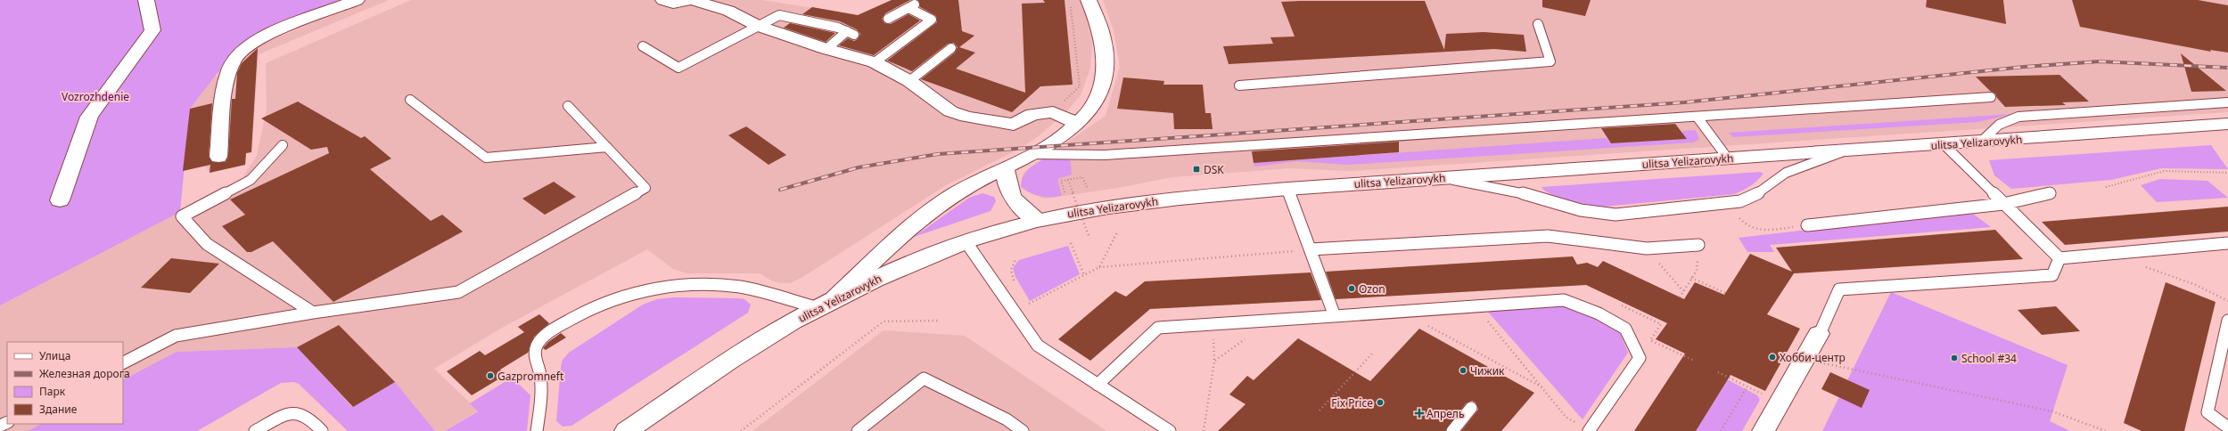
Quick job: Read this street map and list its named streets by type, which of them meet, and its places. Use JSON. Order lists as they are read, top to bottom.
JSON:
{
  "streets": {
    "street": ["ulitsa Yelizarovykh"]
  },
  "parks": ["Vozrozhdenie"],
  "places": {
    "transit": ["DSK"],
    "other": [
      "Ozon",
      "Хобби-центр",
      "School #34",
      "Чижик",
      "Gazpromneft",
      "Fix Price"
    ],
    "health": ["Апрель"]
  },
  "legend": [
    "Улица",
    "Железная дорога",
    "Парк",
    "Здание"
  ]
}
